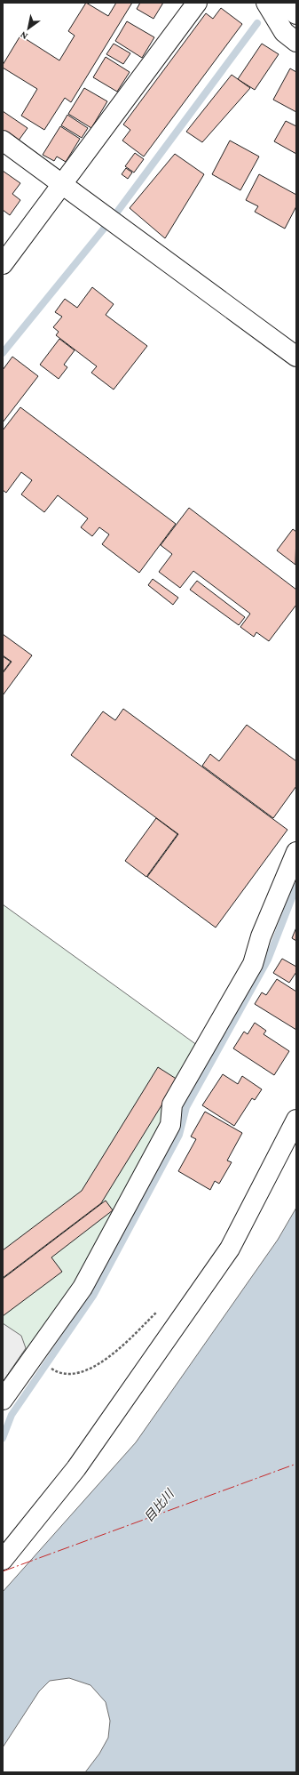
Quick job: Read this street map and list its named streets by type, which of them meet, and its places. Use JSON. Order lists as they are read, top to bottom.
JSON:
{
  "water": ["目比川"],
  "north": "bottom left"
}
